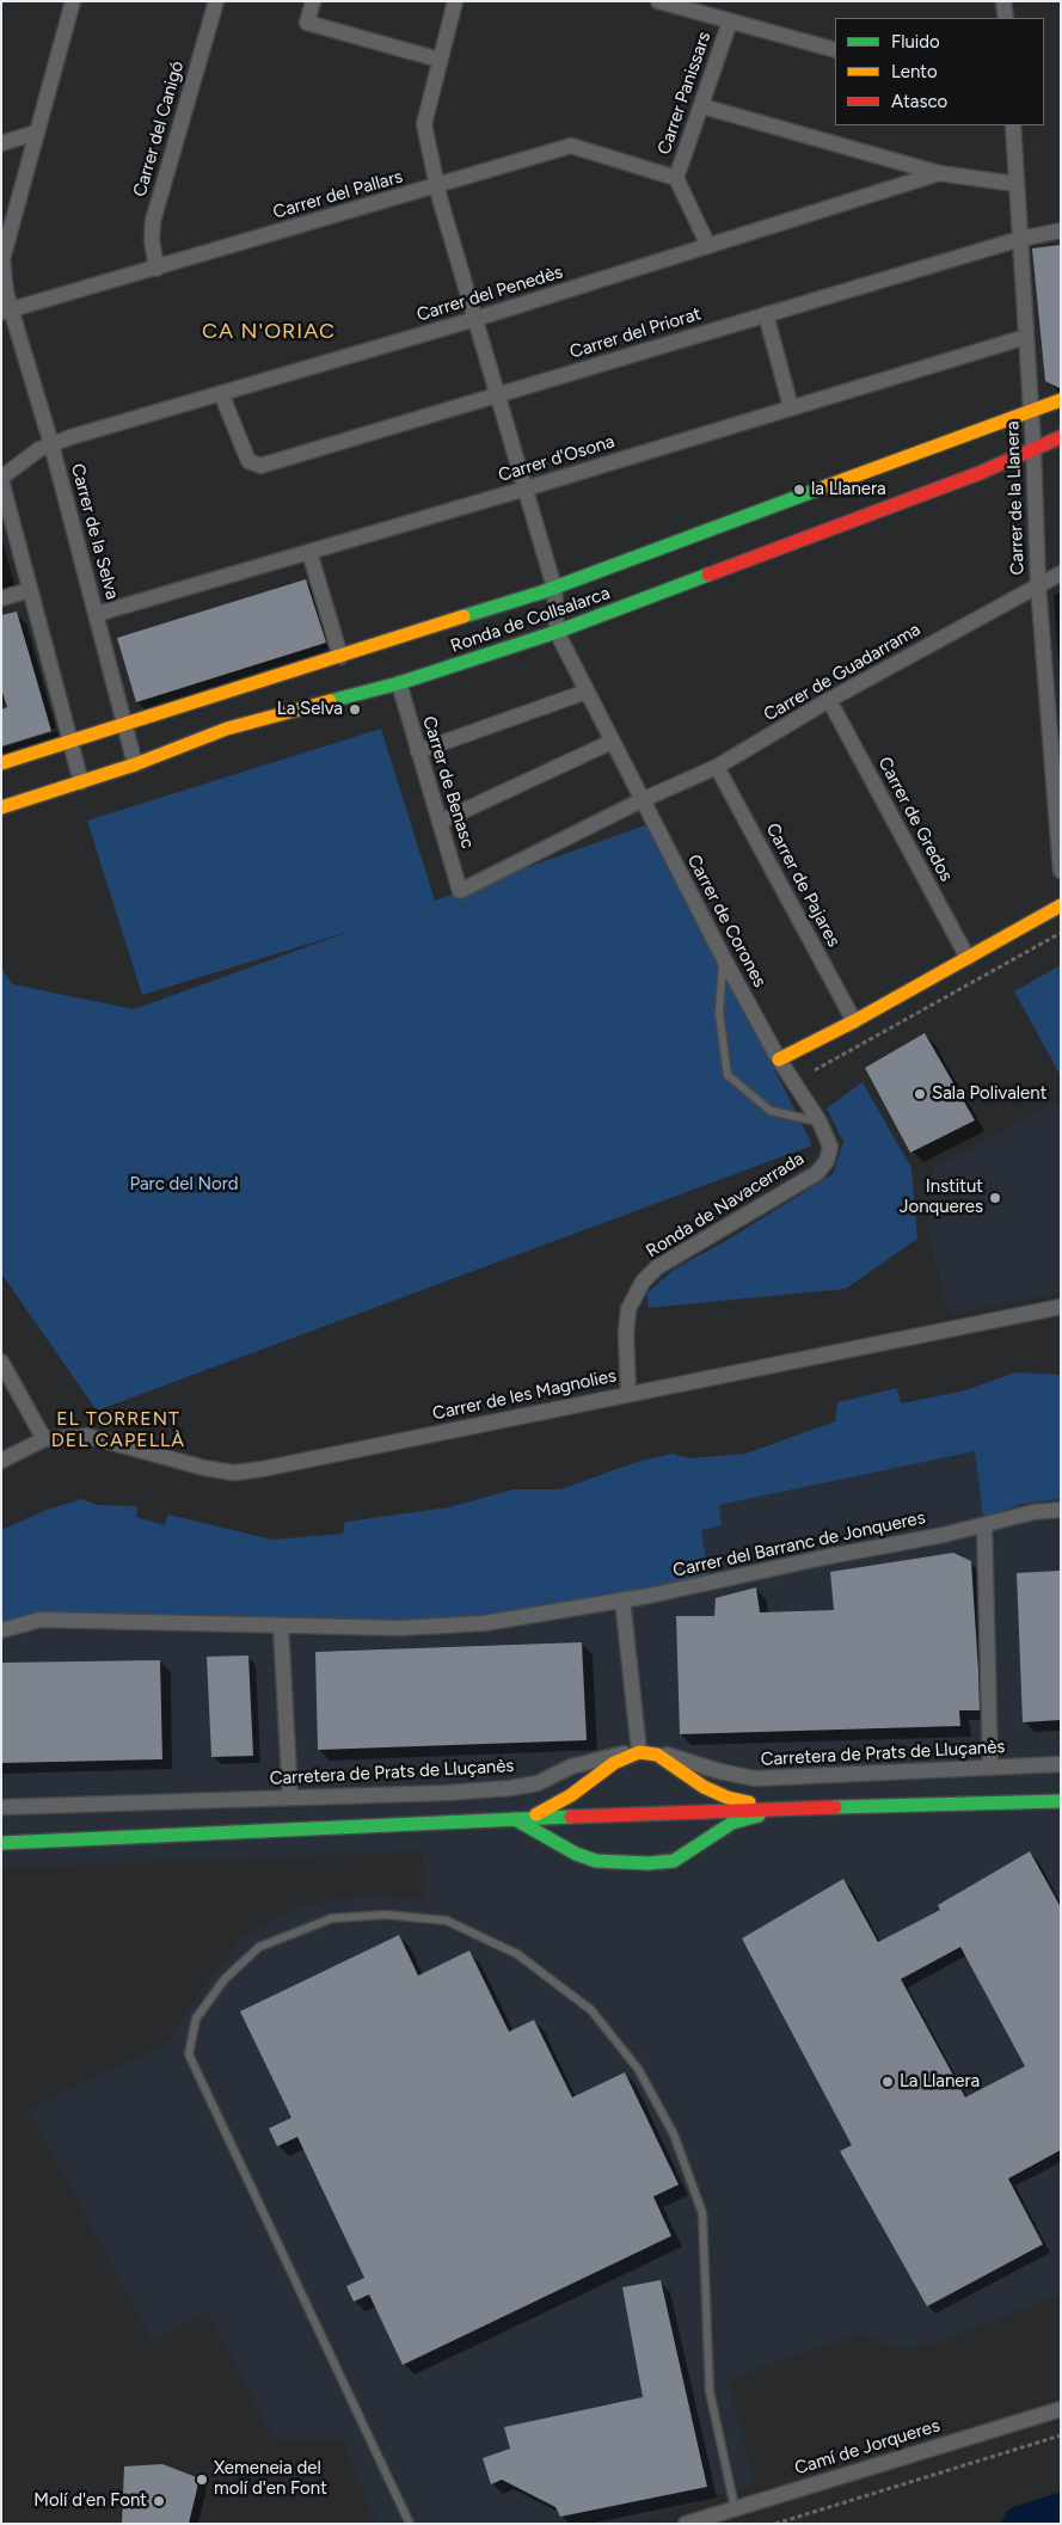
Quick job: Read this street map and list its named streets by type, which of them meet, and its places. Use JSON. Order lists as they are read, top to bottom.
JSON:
{
  "streets": {
    "street": [
      "Carrer Panissars",
      "Carrer del Canigó",
      "Carrer del Pallars",
      "Carrer del Penedès",
      "Carrer del Priorat",
      "Carrer d'Osona",
      "Carrer de la Llanera",
      "Carrer de la Selva",
      "Ronda de Collsalarca",
      "Carrer de Guadarrama",
      "Carrer de Benasc",
      "Carrer de Gredos",
      "Carrer de Pajares",
      "Carrer de Corones",
      "Ronda de Navacerrada",
      "Carrer de les Magnolies",
      "Carrer del Barranc de Jonqueres",
      "Carretera de Prats de Lluçanès",
      "Camí de Jorqueres"
    ]
  },
  "crossings": [
    ["Carrer Panissars", "Carrer del Pallars"],
    ["Carrer del Canigó", "Carrer del Pallars"],
    ["Carrer del Pallars", "Carrer de la Selva"],
    ["Carrer del Penedès", "Carrer del Priorat"],
    ["Carrer del Penedès", "Carrer de la Selva"],
    ["Carrer del Priorat", "Carrer de la Llanera"],
    ["Carrer d'Osona", "Carrer de la Llanera"],
    ["Carrer d'Osona", "Carrer de la Selva"],
    ["Carrer de la Llanera", "Ronda de Collsalarca"],
    ["Carrer de la Llanera", "Carrer de Guadarrama"],
    ["Carrer de la Selva", "Ronda de Collsalarca"],
    ["Ronda de Collsalarca", "Carrer de Benasc"],
    ["Ronda de Collsalarca", "Carrer de Corones"],
    ["Carrer de Guadarrama", "Carrer de Benasc"],
    ["Carrer de Guadarrama", "Carrer de Gredos"],
    ["Carrer de Guadarrama", "Carrer de Pajares"],
    ["Carrer de Guadarrama", "Carrer de Corones"],
    ["Carrer de Benasc", "Carrer de Corones"],
    ["Carrer de Corones", "Ronda de Navacerrada"],
    ["Ronda de Navacerrada", "Carrer de les Magnolies"]
  ],
  "districts": ["CA N'ORIAC", "EL TORRENT DEL CAPELLÀ"],
  "parks": ["Parc del Nord"],
  "places": [
    "la Llanera",
    "La Selva",
    "Sala Polivalent",
    "Institut Jonqueres",
    "La Llanera",
    "Xemeneia del molí d'en Font",
    "Molí d'en Font"
  ],
  "legend": ["Fluido", "Lento", "Atasco"]
}
